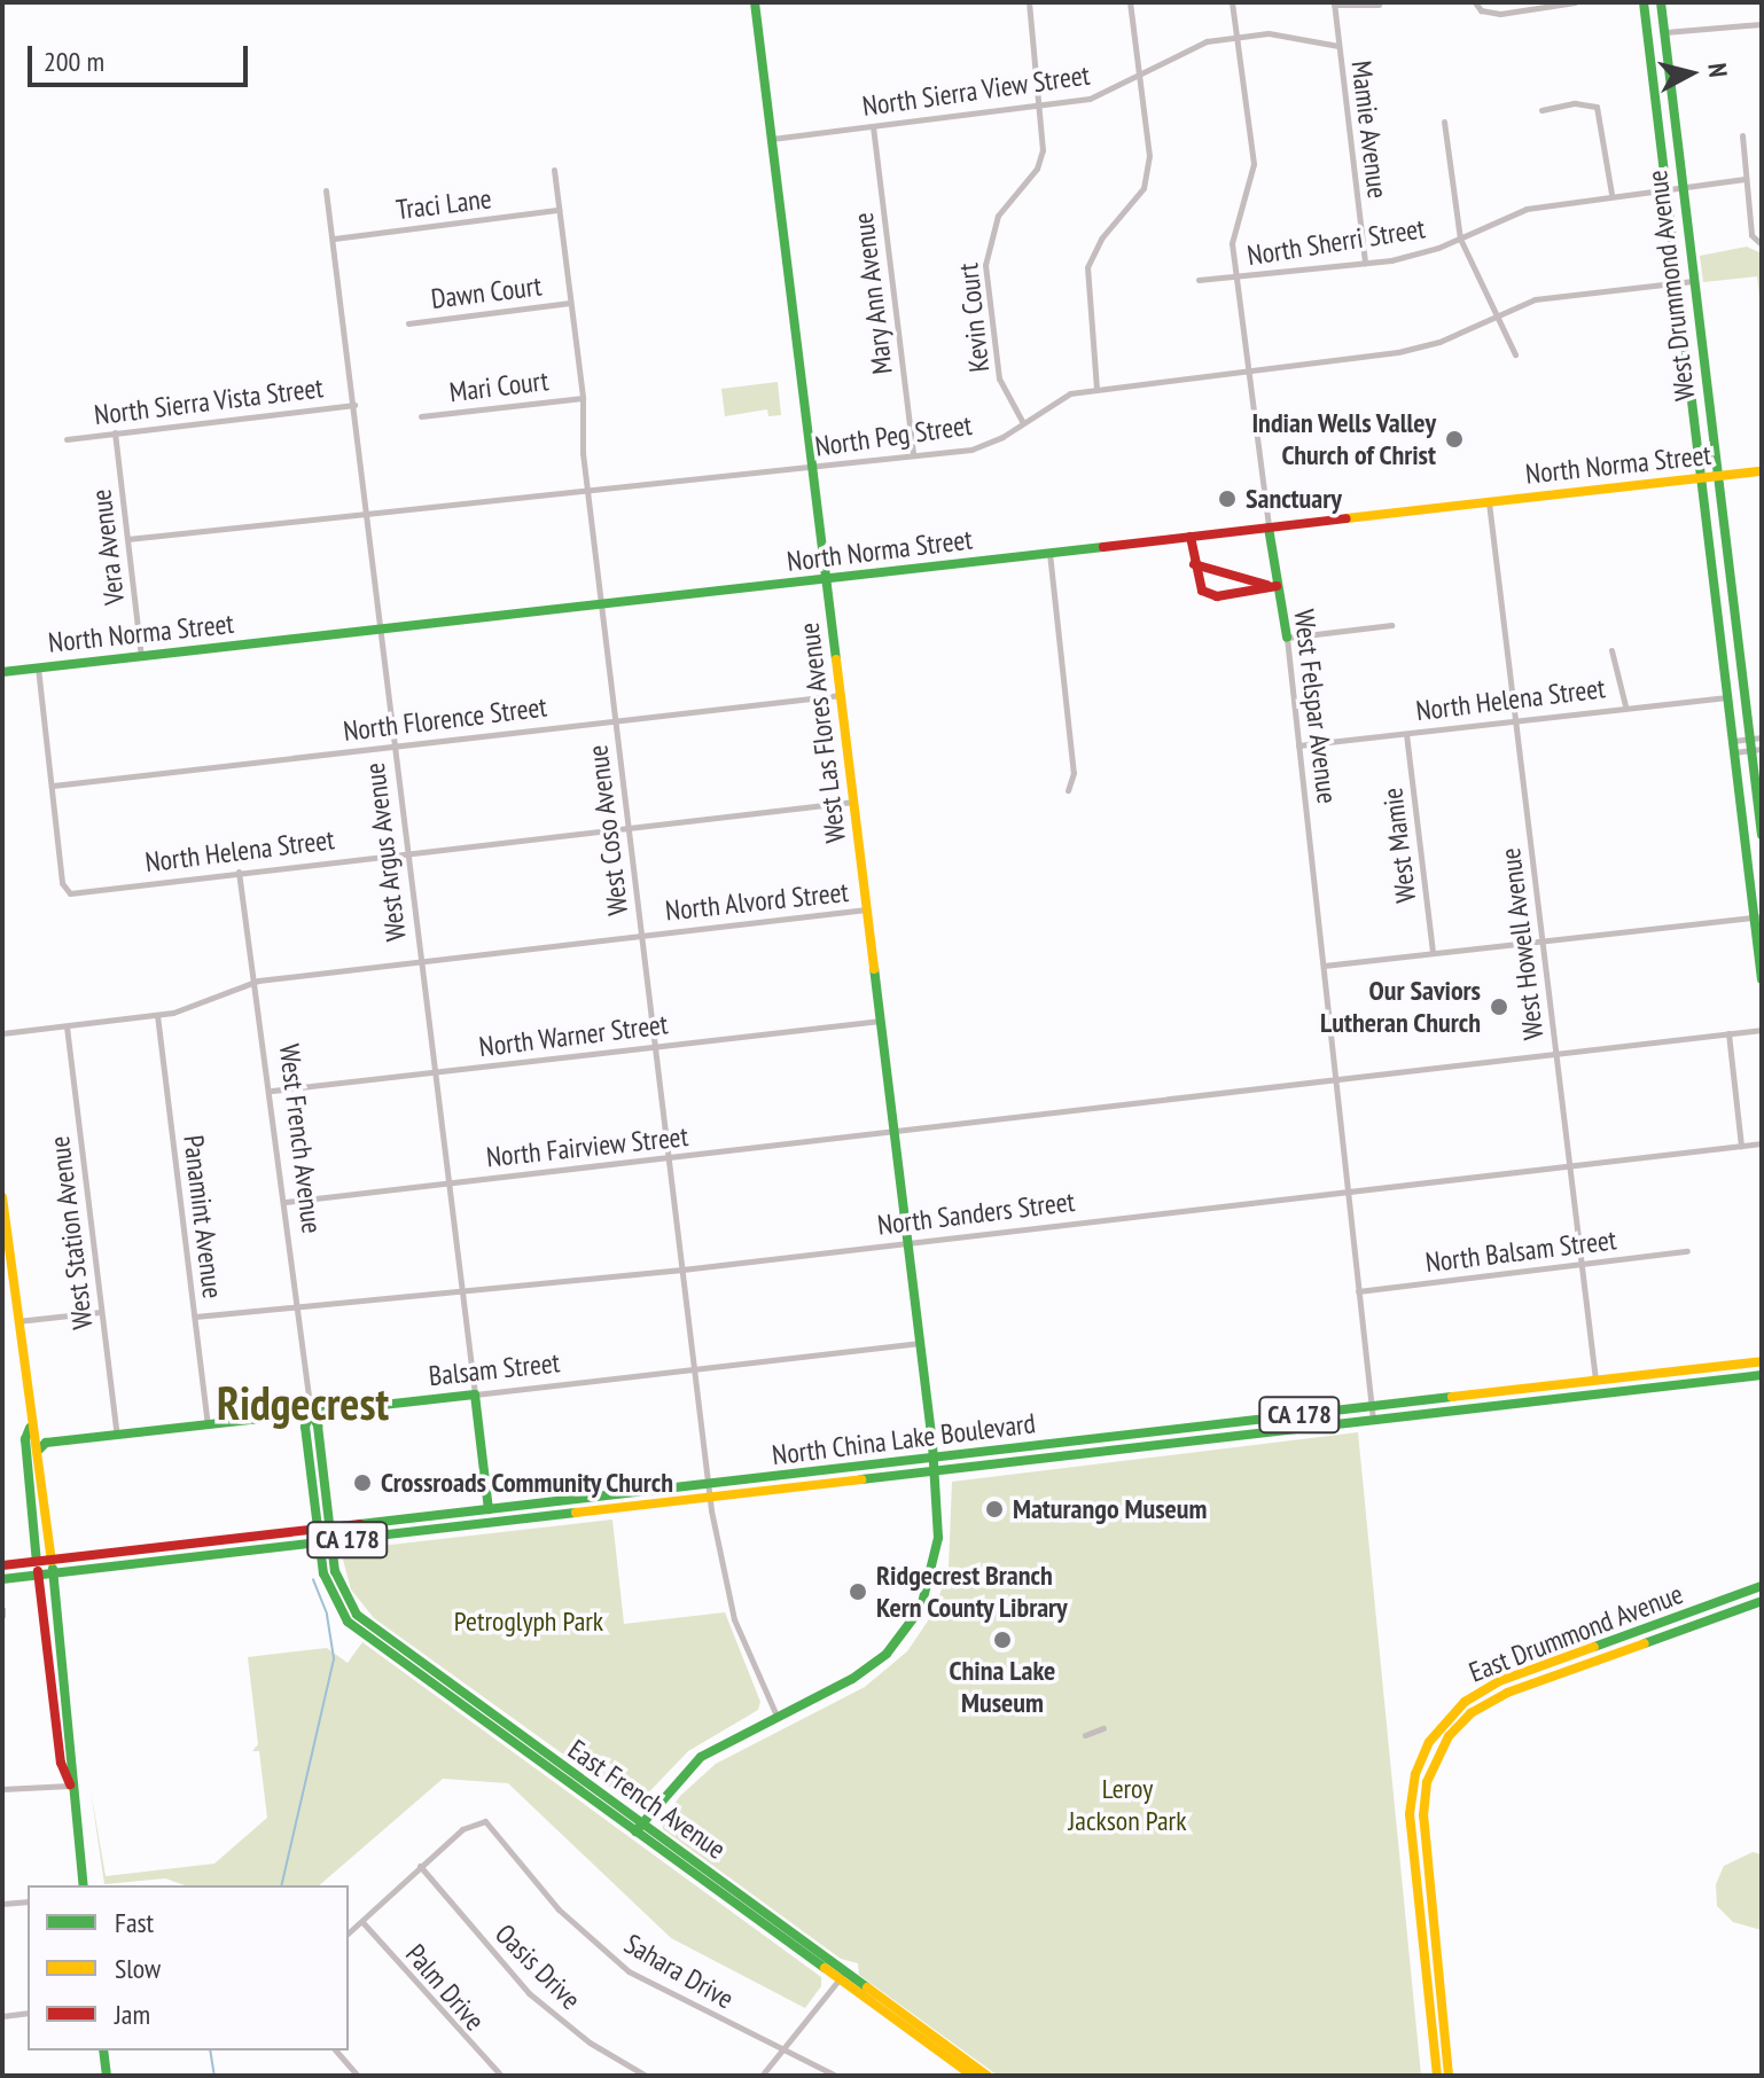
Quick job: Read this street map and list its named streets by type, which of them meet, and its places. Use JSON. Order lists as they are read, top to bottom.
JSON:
{
  "streets": {
    "main road": [
      "West Drummond Avenue",
      "North Norma Street",
      "West Felspar Avenue",
      "West Las Flores Avenue",
      "West Argus Avenue",
      "West French Avenue",
      "Balsam Street",
      "CA 178",
      "North China Lake Boulevard",
      "East Drummond Avenue",
      "East French Avenue"
    ],
    "street": [
      "North Sierra View Street",
      "Mamie Avenue",
      "Traci Lane",
      "North Sherri Street",
      "Dawn Court",
      "Mary Ann Avenue",
      "Kevin Court",
      "Mari Court",
      "North Sierra Vista Street",
      "North Peg Street",
      "Vera Avenue",
      "North Helena Street",
      "North Florence Street",
      "West Coso Avenue",
      "West Mamie",
      "North Alvord Street",
      "West Howell Avenue",
      "North Warner Street",
      "North Fairview Street",
      "North Sanders Street",
      "Panamint Avenue",
      "West Station Avenue",
      "North Balsam Street",
      "Oasis Drive",
      "Sahara Drive",
      "Palm Drive"
    ]
  },
  "crossings": [
    ["North Sierra View Street", "Mamie Avenue"],
    ["North Sierra View Street", "Mary Ann Avenue"],
    ["North Sierra View Street", "Kevin Court"],
    ["North Sierra View Street", "West Felspar Avenue"],
    ["North Sierra View Street", "West Las Flores Avenue"],
    ["Mamie Avenue", "North Sherri Street"],
    ["Traci Lane", "West Coso Avenue"],
    ["Traci Lane", "West Argus Avenue"],
    ["North Sherri Street", "West Drummond Avenue"],
    ["North Sherri Street", "West Felspar Avenue"],
    ["West Drummond Avenue", "North Peg Street"],
    ["West Drummond Avenue", "North Norma Street"],
    ["West Drummond Avenue", "North Helena Street"],
    ["Dawn Court", "West Coso Avenue"],
    ["Mary Ann Avenue", "North Peg Street"],
    ["Kevin Court", "North Peg Street"],
    ["Mari Court", "West Coso Avenue"],
    ["North Sierra Vista Street", "Vera Avenue"],
    ["North Sierra Vista Street", "West Argus Avenue"],
    ["North Peg Street", "Vera Avenue"],
    ["North Peg Street", "West Felspar Avenue"],
    ["North Peg Street", "West Las Flores Avenue"],
    ["North Peg Street", "West Coso Avenue"],
    ["North Peg Street", "West Argus Avenue"],
    ["North Norma Street", "Vera Avenue"],
    ["North Norma Street", "West Felspar Avenue"],
    ["North Norma Street", "West Las Flores Avenue"],
    ["North Norma Street", "West Coso Avenue"],
    ["North Norma Street", "West Argus Avenue"],
    ["North Norma Street", "West Howell Avenue"],
    ["North Helena Street", "West Felspar Avenue"],
    ["North Helena Street", "North Florence Street"],
    ["North Helena Street", "West Las Flores Avenue"],
    ["North Helena Street", "West Coso Avenue"],
    ["North Helena Street", "West Mamie"],
    ["North Helena Street", "West Argus Avenue"],
    ["North Helena Street", "West Howell Avenue"],
    ["North Helena Street", "West French Avenue"],
    ["West Felspar Avenue", "North Fairview Street"],
    ["West Felspar Avenue", "North Sanders Street"],
    ["West Felspar Avenue", "North Balsam Street"],
    ["West Felspar Avenue", "North China Lake Boulevard"],
    ["North Florence Street", "West Las Flores Avenue"],
    ["North Florence Street", "West Coso Avenue"],
    ["North Florence Street", "West Argus Avenue"],
    ["West Las Flores Avenue", "West Coso Avenue"],
    ["West Las Flores Avenue", "North Alvord Street"],
    ["West Las Flores Avenue", "North Warner Street"],
    ["West Las Flores Avenue", "North Fairview Street"],
    ["West Las Flores Avenue", "North Sanders Street"],
    ["West Las Flores Avenue", "Balsam Street"],
    ["West Las Flores Avenue", "North China Lake Boulevard"],
    ["West Las Flores Avenue", "East French Avenue"],
    ["West Coso Avenue", "North Alvord Street"],
    ["West Coso Avenue", "North Warner Street"],
    ["West Coso Avenue", "North Fairview Street"],
    ["West Coso Avenue", "North Sanders Street"],
    ["West Coso Avenue", "Balsam Street"],
    ["West Coso Avenue", "North China Lake Boulevard"],
    ["West Argus Avenue", "North Alvord Street"],
    ["West Argus Avenue", "North Warner Street"],
    ["West Argus Avenue", "North Fairview Street"],
    ["West Argus Avenue", "North Sanders Street"],
    ["West Argus Avenue", "Balsam Street"],
    ["West Argus Avenue", "North China Lake Boulevard"],
    ["North Alvord Street", "West French Avenue"],
    ["North Alvord Street", "Panamint Avenue"],
    ["North Alvord Street", "West Station Avenue"],
    ["West Howell Avenue", "North Sanders Street"],
    ["West Howell Avenue", "North Balsam Street"],
    ["West Howell Avenue", "North China Lake Boulevard"],
    ["North Warner Street", "West French Avenue"],
    ["West French Avenue", "North Fairview Street"],
    ["West French Avenue", "North Sanders Street"],
    ["West French Avenue", "Balsam Street"],
    ["West French Avenue", "North China Lake Boulevard"],
    ["West French Avenue", "East French Avenue"],
    ["North Sanders Street", "Panamint Avenue"],
    ["Panamint Avenue", "Balsam Street"],
    ["West Station Avenue", "Balsam Street"],
    ["North China Lake Boulevard", "East French Avenue"],
    ["Oasis Drive", "Sahara Drive"]
  ],
  "districts": ["Ridgecrest"],
  "parks": ["Petroglyph Park", "Leroy Jackson Park"],
  "places": [
    "Indian Wells Valley Church of Christ",
    "Sanctuary",
    "Our Saviors Lutheran Church",
    "Crossroads Community Church",
    "Maturango Museum",
    "Ridgecrest Branch Kern County Library",
    "China Lake Museum"
  ],
  "legend": ["Fast", "Slow", "Jam"],
  "scale_bar": "200 m",
  "north": "right"
}
